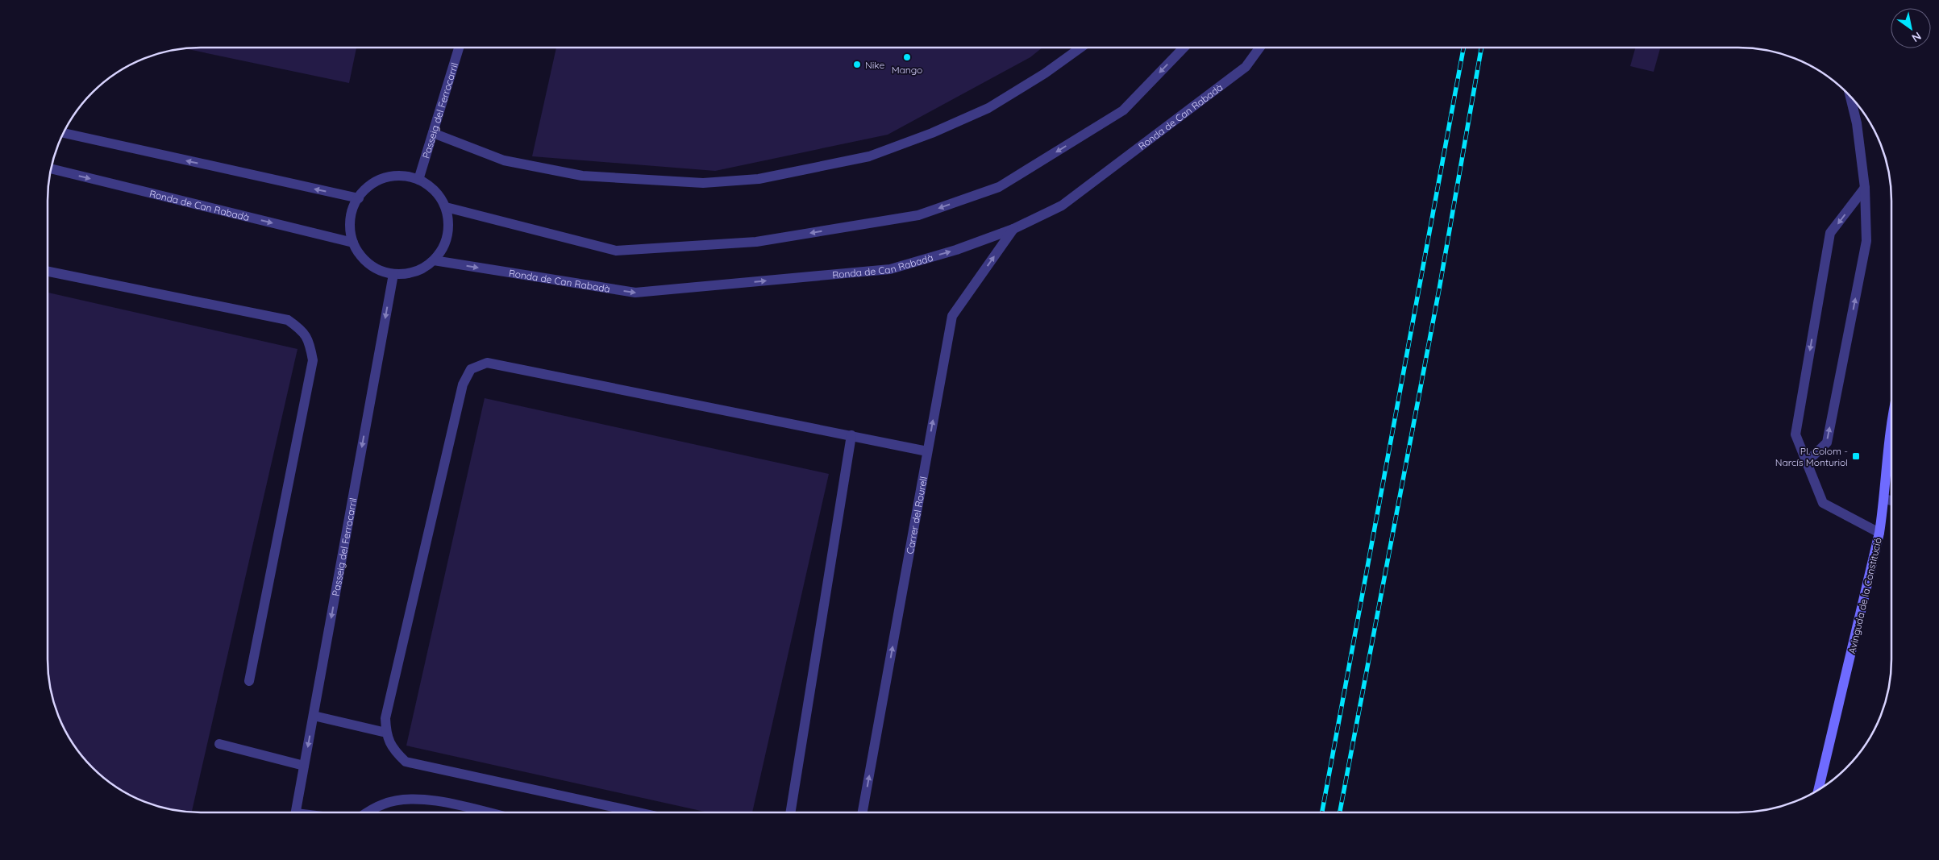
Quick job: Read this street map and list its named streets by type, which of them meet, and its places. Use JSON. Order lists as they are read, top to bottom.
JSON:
{
  "streets": {
    "street": [
      "Passeig del Ferrocarril",
      "Ronda de Can Rabadà",
      "Carrer del Rourell",
      "Avinguda de la Constitució"
    ]
  },
  "crossings": [
    ["Passeig del Ferrocarril", "Ronda de Can Rabadà"],
    ["Ronda de Can Rabadà", "Carrer del Rourell"]
  ],
  "one_way": ["Passeig del Ferrocarril"],
  "places": {
    "other": ["Mango", "Nike"],
    "transit": ["Pl. Colom - Narcís Monturiol"]
  },
  "north": "bottom right"
}
